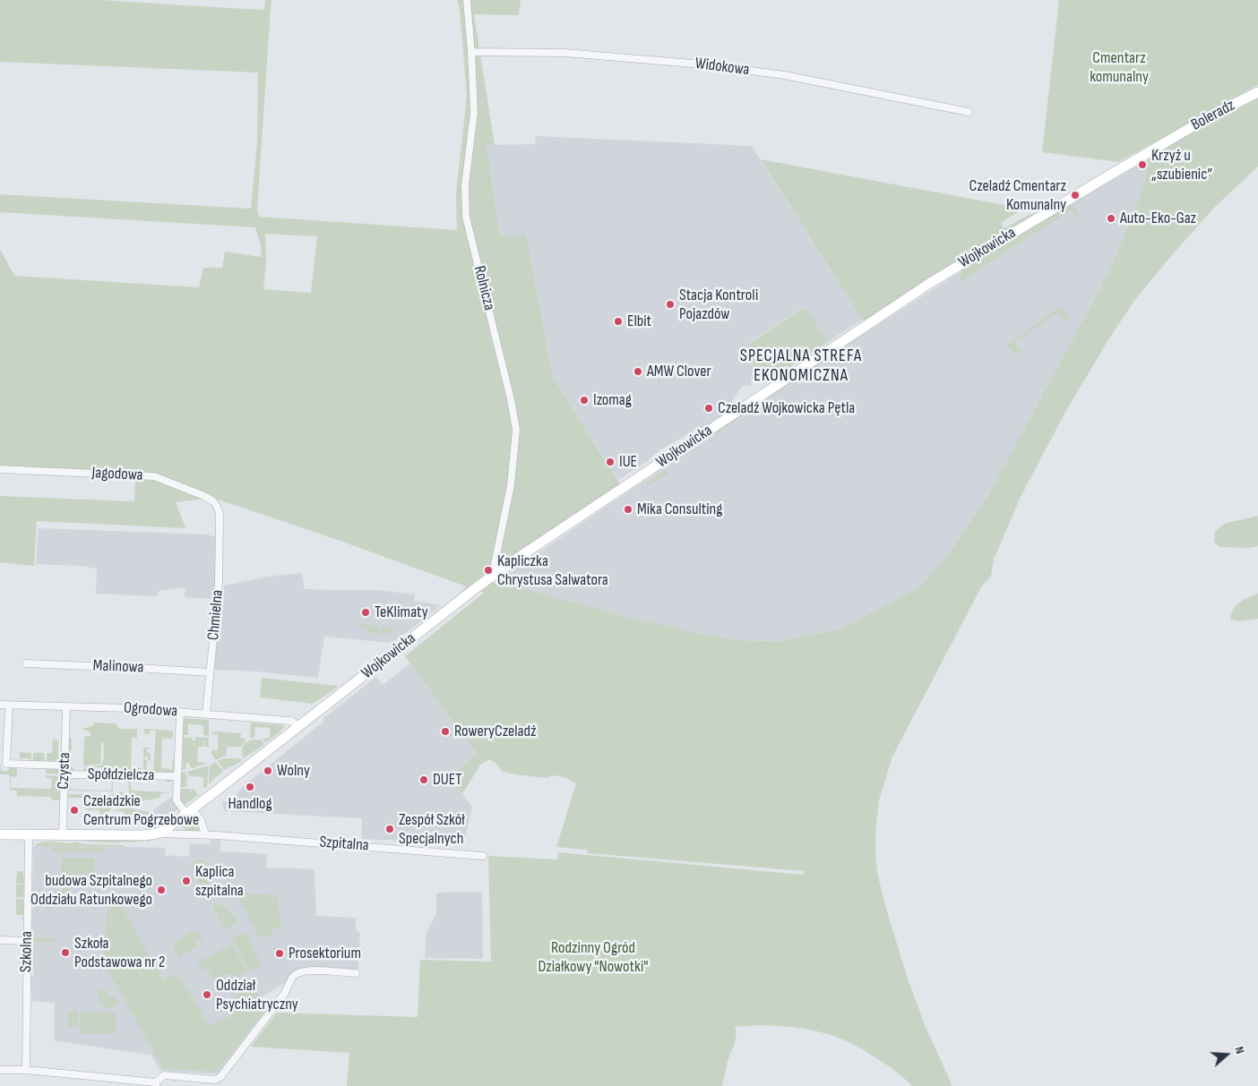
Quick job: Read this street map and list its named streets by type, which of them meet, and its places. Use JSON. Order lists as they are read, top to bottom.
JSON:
{
  "streets": {
    "street": [
      "Widokowa",
      "Boleradz",
      "Wojkowicka",
      "Rolnicza",
      "Jagodowa",
      "Chmielna",
      "Malinowa",
      "Ogrodowa",
      "Czysta",
      "Spółdzielcza",
      "Szpitalna",
      "Szkolna"
    ]
  },
  "crossings": [
    ["Widokowa", "Rolnicza"],
    ["Boleradz", "Wojkowicka"],
    ["Wojkowicka", "Rolnicza"],
    ["Wojkowicka", "Ogrodowa"],
    ["Wojkowicka", "Spółdzielcza"],
    ["Wojkowicka", "Szpitalna"],
    ["Jagodowa", "Chmielna"],
    ["Chmielna", "Malinowa"],
    ["Chmielna", "Ogrodowa"],
    ["Ogrodowa", "Czysta"],
    ["Ogrodowa", "Spółdzielcza"],
    ["Czysta", "Spółdzielcza"],
    ["Czysta", "Szpitalna"],
    ["Szpitalna", "Szkolna"]
  ],
  "districts": ["SPECJALNA STREFA EKONOMICZNA"],
  "parks": ["Cmentarz komunalny", "Rodzinny Ogród Działkowy \"Nowotki\""],
  "places": [
    "Krzyż u „szubienic”",
    "Czeladź Cmentarz Komunalny",
    "Auto-Eko-Gaz",
    "Stacja Kontroli Pojazdów",
    "Elbit",
    "AMW Clover",
    "Izomag",
    "Czeladź Wojkowicka Pętla",
    "IUE",
    "Mika Consulting",
    "Kapliczka Chrystusa Salwatora",
    "TeKlimaty",
    "RoweryCzeladź",
    "Wolny",
    "DUET",
    "Handlog",
    "Czeladzkie Centrum Pogrzebowe",
    "Zespół Szkół Specjalnych",
    "Kaplica szpitalna",
    "budowa Szpitalnego Oddziału Ratunkowego",
    "Szkoła Podstawowa nr 2",
    "Prosektorium",
    "Oddział Psychiatryczny"
  ],
  "north": "right"
}
